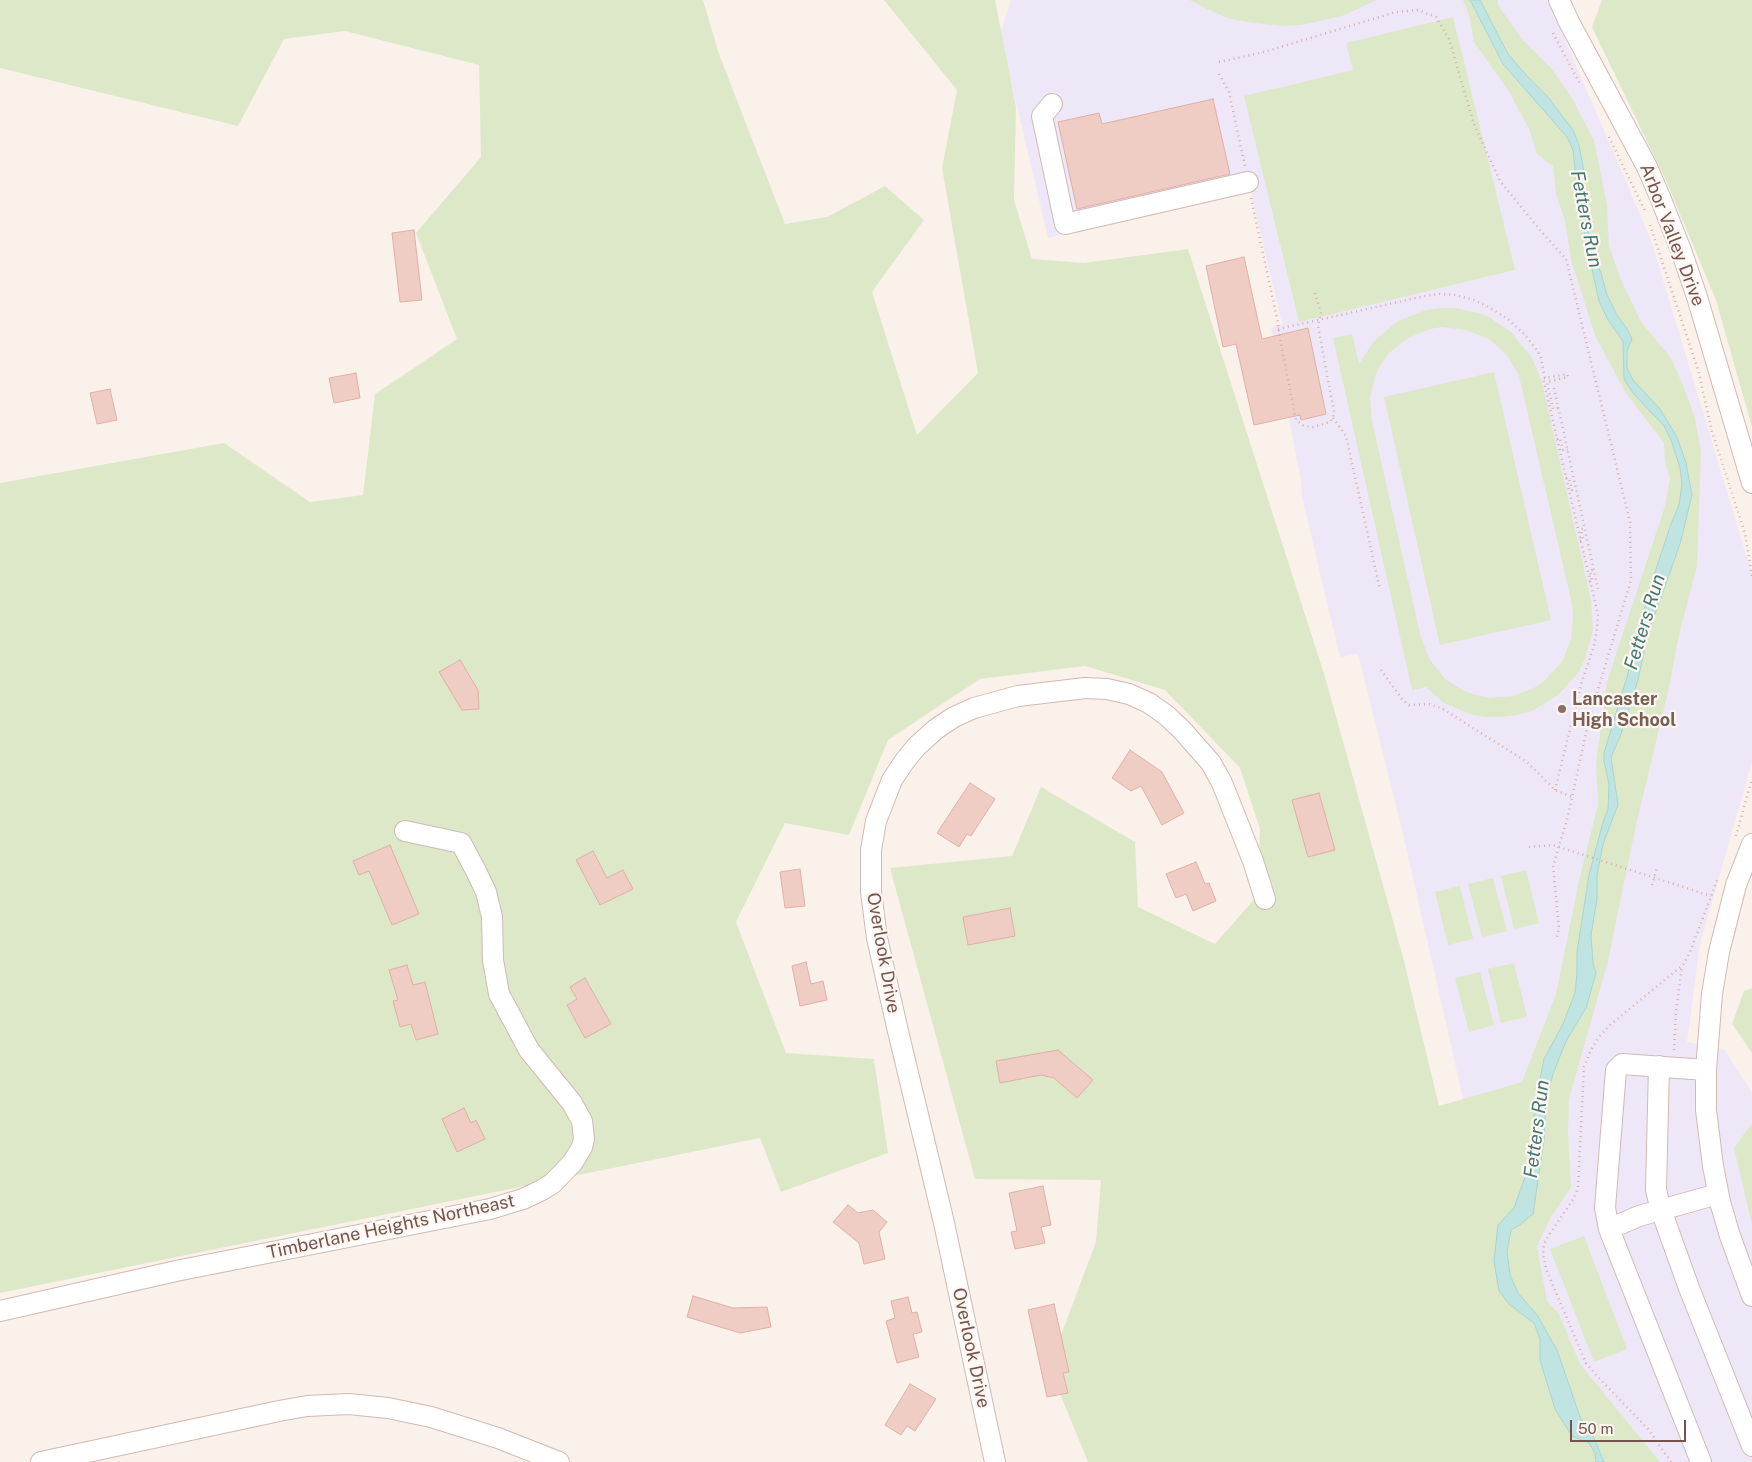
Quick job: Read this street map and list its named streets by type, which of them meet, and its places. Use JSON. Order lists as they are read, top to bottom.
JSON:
{
  "streets": {
    "street": ["Arbor Valley Drive", "Overlook Drive", "Timberlane Heights Northeast"]
  },
  "water": ["Fetters Run"],
  "places": ["Lancaster High School"],
  "scale_bar": "50 m"
}
